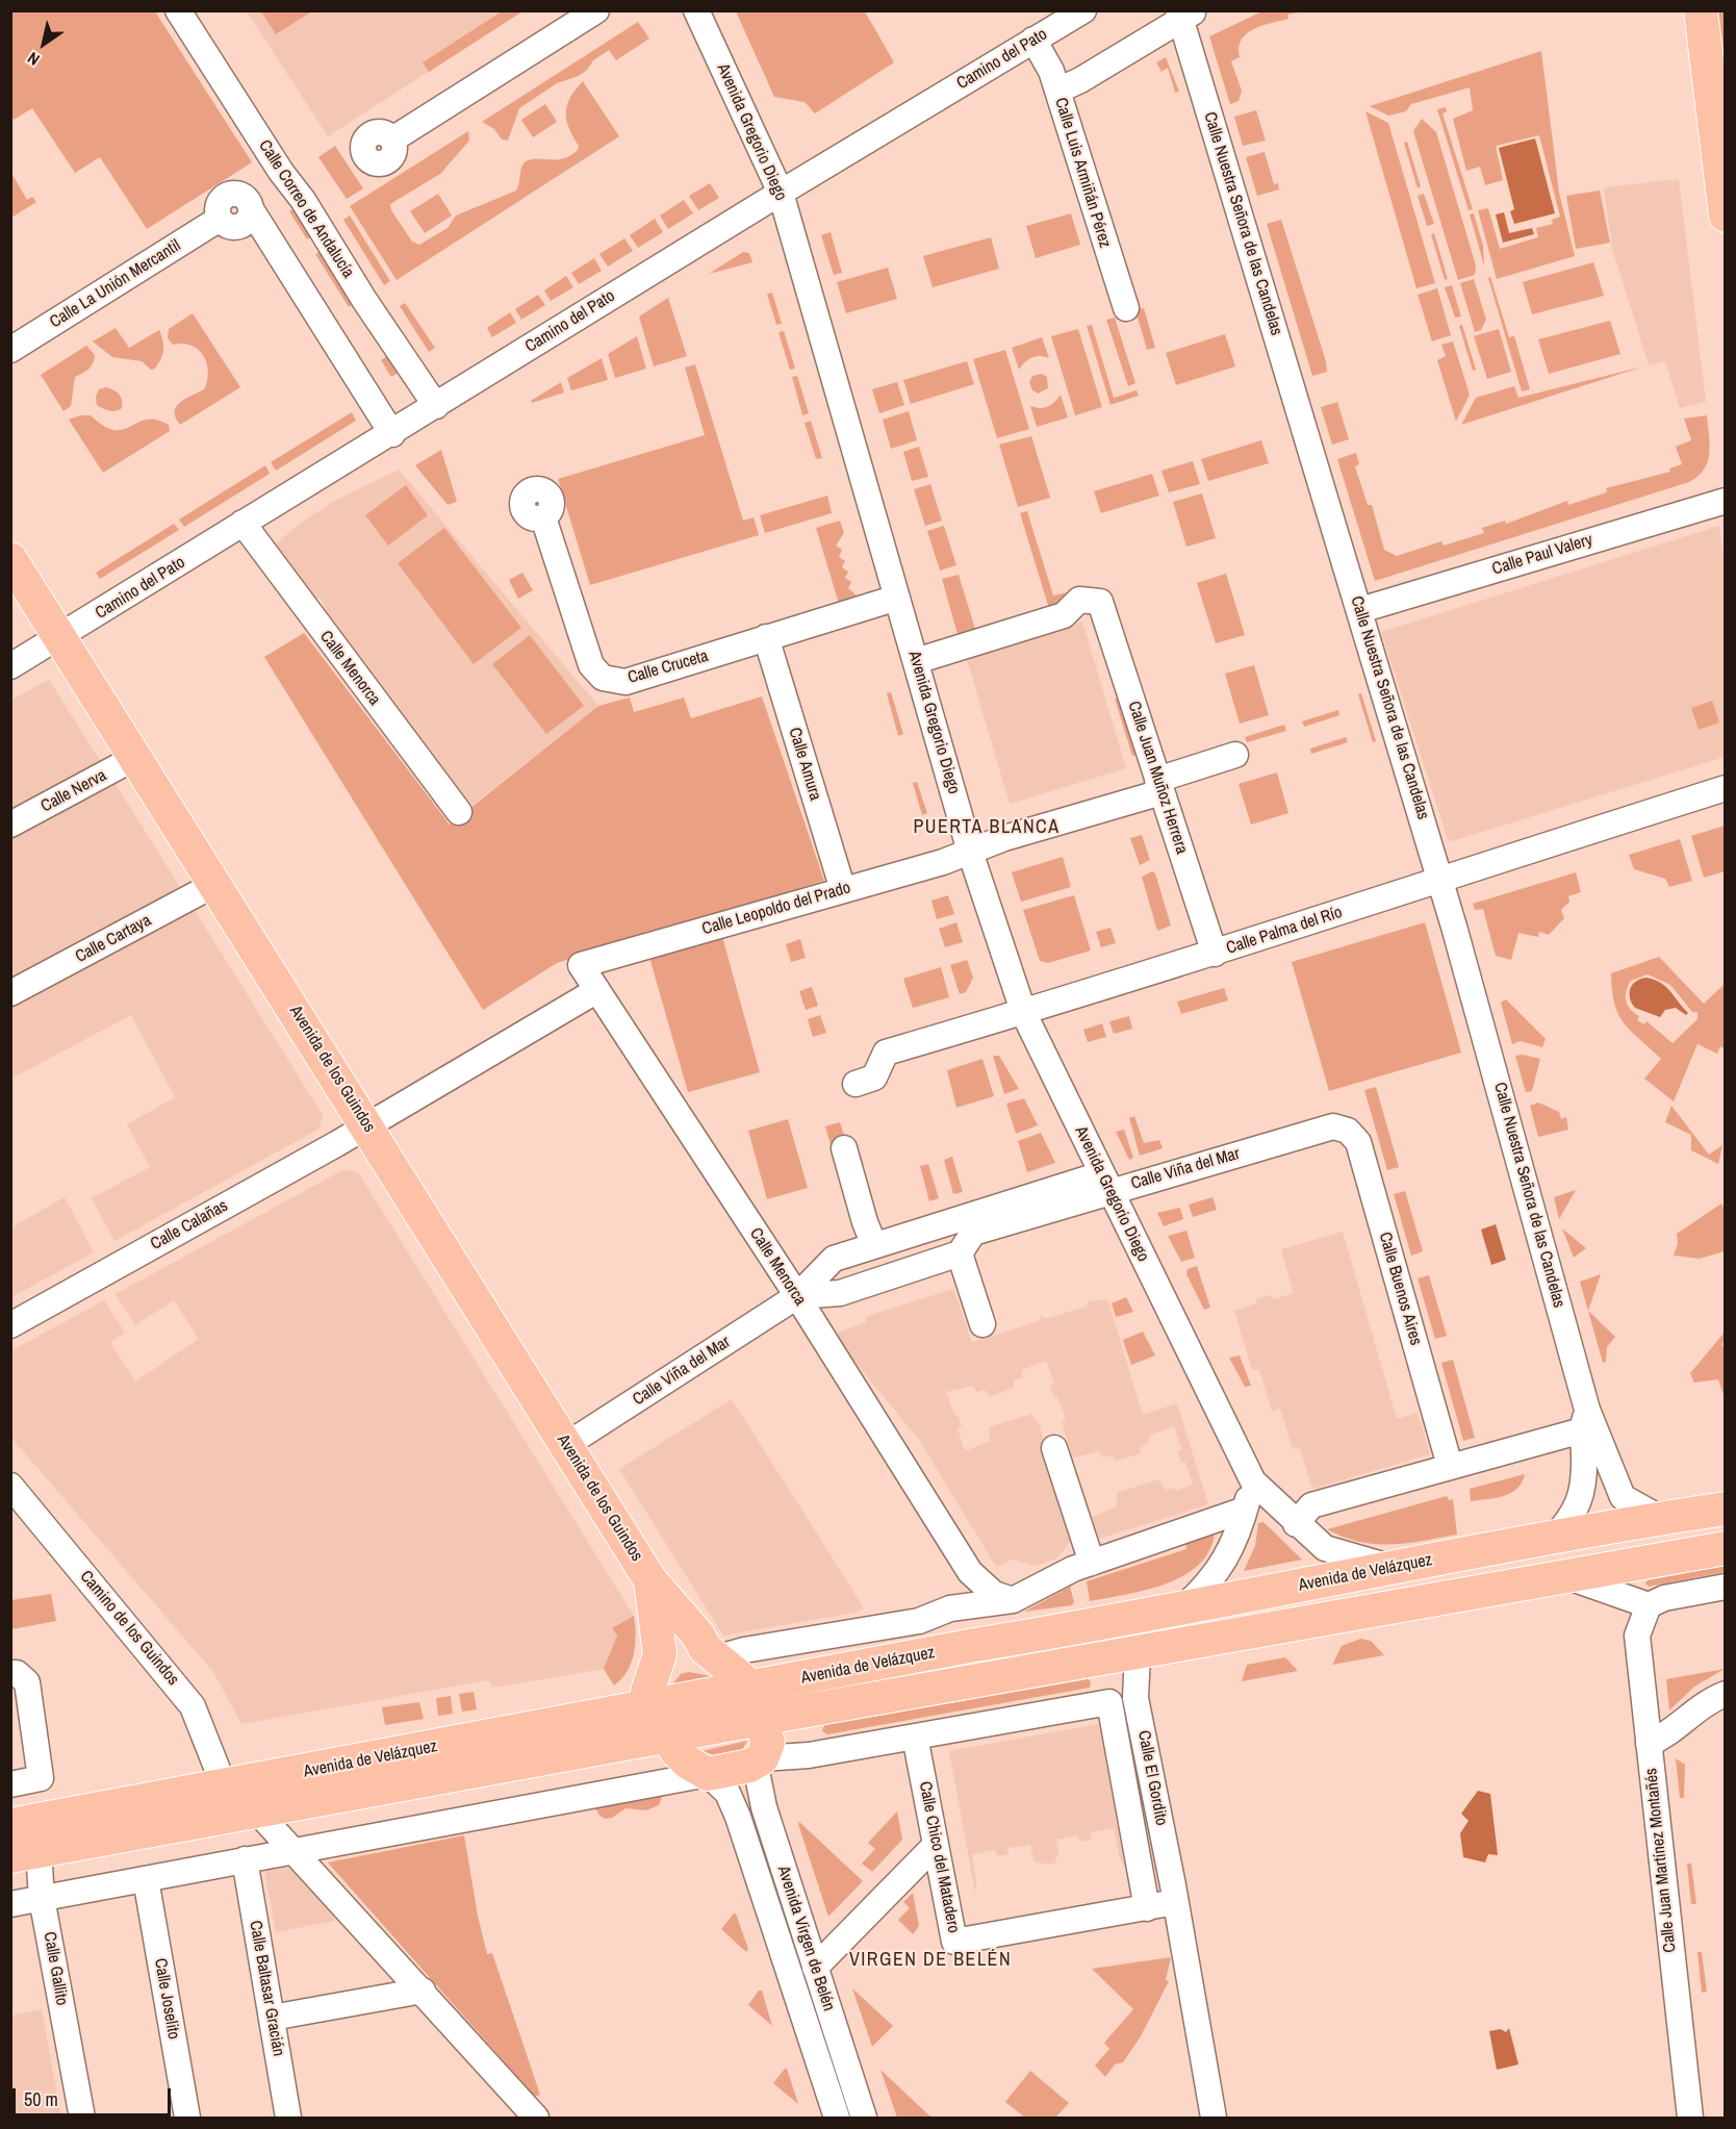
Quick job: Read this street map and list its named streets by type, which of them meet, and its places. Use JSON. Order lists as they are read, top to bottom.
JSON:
{
  "streets": {
    "main road": ["Avenida de los Guindos", "Avenida de Velázquez"],
    "street": [
      "Camino del Pato",
      "Avenida Gregorio Diego",
      "Calle Luis Armiñán Pérez",
      "Calle Correo de Andalucía",
      "Calle Nuestra Señora de las Candelas",
      "Calle La Unión Mercantil",
      "Calle Paul Valery",
      "Calle Cruceta",
      "Calle Menorca",
      "Calle Amura",
      "Calle Juan Muñoz Herrera",
      "Calle Nerva",
      "Calle Leopoldo del Prado",
      "Calle Palma del Río",
      "Calle Cartaya",
      "Calle Viña del Mar",
      "Calle Calañas",
      "Calle Buenos Aires",
      "Camino de los Guindos",
      "Calle El Gordito",
      "Calle Chico del Matadero",
      "Calle Juan Martínez Montañés",
      "Avenida Virgen de Belén",
      "Calle Gallito",
      "Calle Baltasar Gracián",
      "Calle Joselito"
    ]
  },
  "crossings": [
    ["Camino del Pato", "Avenida Gregorio Diego"],
    ["Camino del Pato", "Calle Luis Armiñán Pérez"],
    ["Camino del Pato", "Calle Correo de Andalucía"],
    ["Camino del Pato", "Calle La Unión Mercantil"],
    ["Camino del Pato", "Calle Menorca"],
    ["Camino del Pato", "Avenida de los Guindos"],
    ["Avenida Gregorio Diego", "Calle Cruceta"],
    ["Avenida Gregorio Diego", "Calle Juan Muñoz Herrera"],
    ["Avenida Gregorio Diego", "Calle Leopoldo del Prado"],
    ["Avenida Gregorio Diego", "Calle Palma del Río"],
    ["Avenida Gregorio Diego", "Calle Viña del Mar"],
    ["Avenida Gregorio Diego", "Avenida de Velázquez"],
    ["Calle Nuestra Señora de las Candelas", "Calle Paul Valery"],
    ["Calle Nuestra Señora de las Candelas", "Calle Palma del Río"],
    ["Calle Nuestra Señora de las Candelas", "Avenida de Velázquez"],
    ["Calle Cruceta", "Calle Amura"],
    ["Calle Menorca", "Calle Leopoldo del Prado"],
    ["Calle Menorca", "Calle Viña del Mar"],
    ["Calle Menorca", "Avenida de Velázquez"],
    ["Calle Amura", "Calle Leopoldo del Prado"],
    ["Calle Juan Muñoz Herrera", "Calle Leopoldo del Prado"],
    ["Calle Juan Muñoz Herrera", "Calle Palma del Río"],
    ["Calle Nerva", "Avenida de los Guindos"],
    ["Calle Cartaya", "Avenida de los Guindos"],
    ["Avenida de los Guindos", "Calle Viña del Mar"],
    ["Avenida de los Guindos", "Calle Calañas"],
    ["Avenida de los Guindos", "Avenida de Velázquez"],
    ["Calle Viña del Mar", "Calle Buenos Aires"],
    ["Avenida de Velázquez", "Camino de los Guindos"],
    ["Avenida de Velázquez", "Calle El Gordito"],
    ["Avenida de Velázquez", "Calle Juan Martínez Montañés"],
    ["Avenida de Velázquez", "Calle Gallito"],
    ["Calle El Gordito", "Calle Chico del Matadero"]
  ],
  "districts": ["PUERTA BLANCA", "VIRGEN DE BELÉN"],
  "scale_bar": "50 m",
  "north": "bottom left"
}
